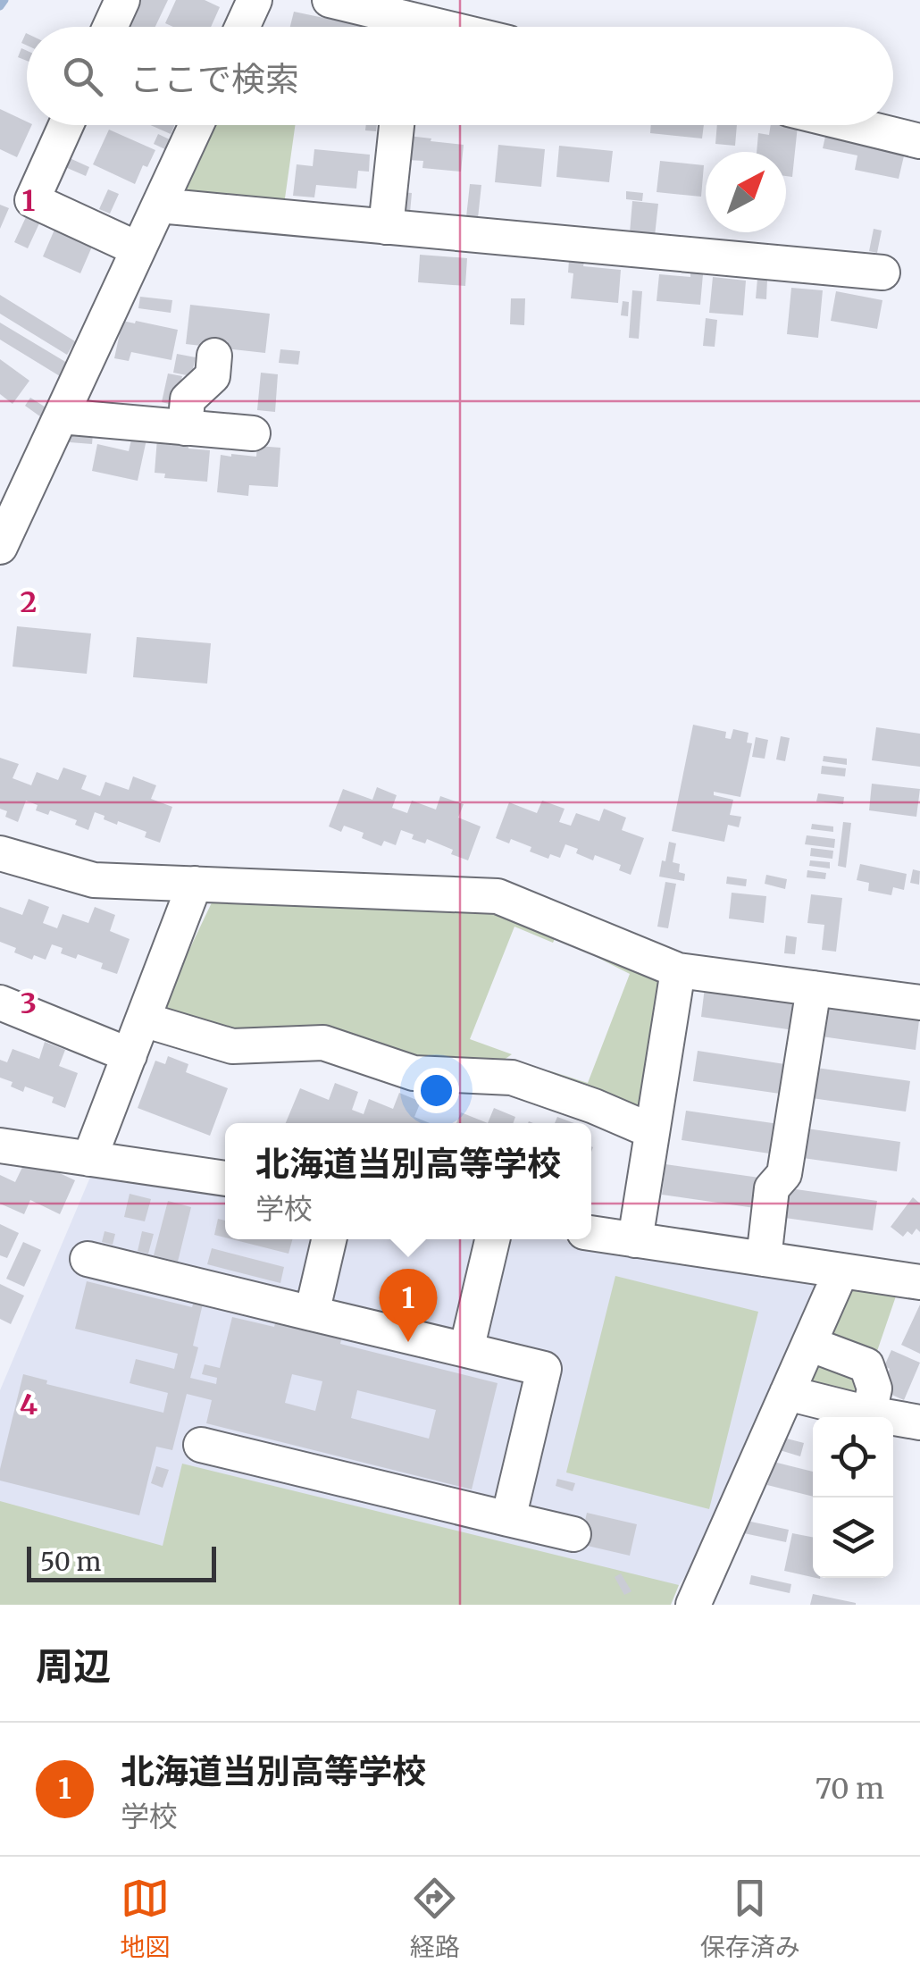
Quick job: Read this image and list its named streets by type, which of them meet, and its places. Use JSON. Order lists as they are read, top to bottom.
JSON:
{
  "scale_bar": "50 m",
  "north": "top right",
  "page": {
    "search": "ここで検索",
    "popup": ["北海道当別高等学校", "学校"],
    "pins": "1",
    "scale": "50 m",
    "heading": "周辺",
    "list": [
      {
        "mark": "1",
        "name": "北海道当別高等学校",
        "note": "学校",
        "value": "70 m"
      }
    ],
    "nav": ["地図", "経路", "保存済み"]
  },
  "grid": {
    "rows": [
      "1",
      "2",
      "3",
      "4"
    ]
  }
}
